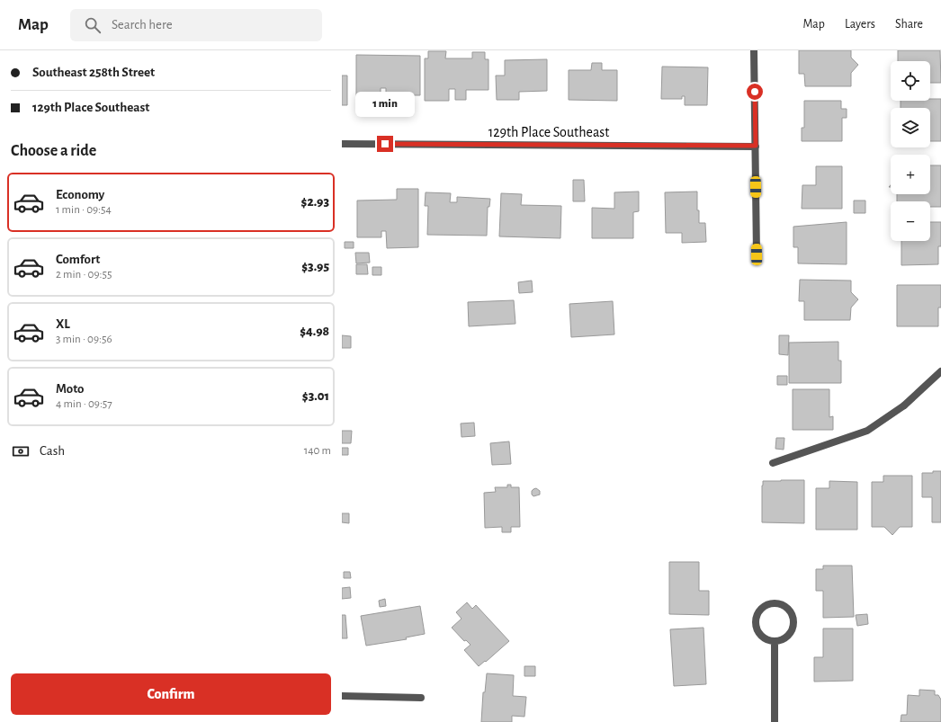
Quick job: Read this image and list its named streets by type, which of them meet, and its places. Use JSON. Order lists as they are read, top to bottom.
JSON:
{
  "streets": {
    "street": ["129th Place Southeast"]
  },
  "page": {
    "header": "Map",
    "search": "Search here",
    "nav": ["Map", "Layers", "Share"],
    "banner": ["Southeast 258th Street", "129th Place Southeast"],
    "map_buttons": ["+", "−"],
    "bubble": "1 min",
    "heading": "Choose a ride",
    "list": [
      {
        "name": "Economy",
        "note": "1 min · 09:54",
        "value": "$2.93"
      },
      {
        "name": "Comfort",
        "note": "2 min · 09:55",
        "value": "$3.95"
      },
      {
        "name": "XL",
        "note": "3 min · 09:56",
        "value": "$4.98"
      },
      {
        "name": "Moto",
        "note": "4 min · 09:57",
        "value": "$3.01"
      }
    ],
    "pay": ["Cash", "140 m"],
    "buttons": "Confirm"
  }
}
